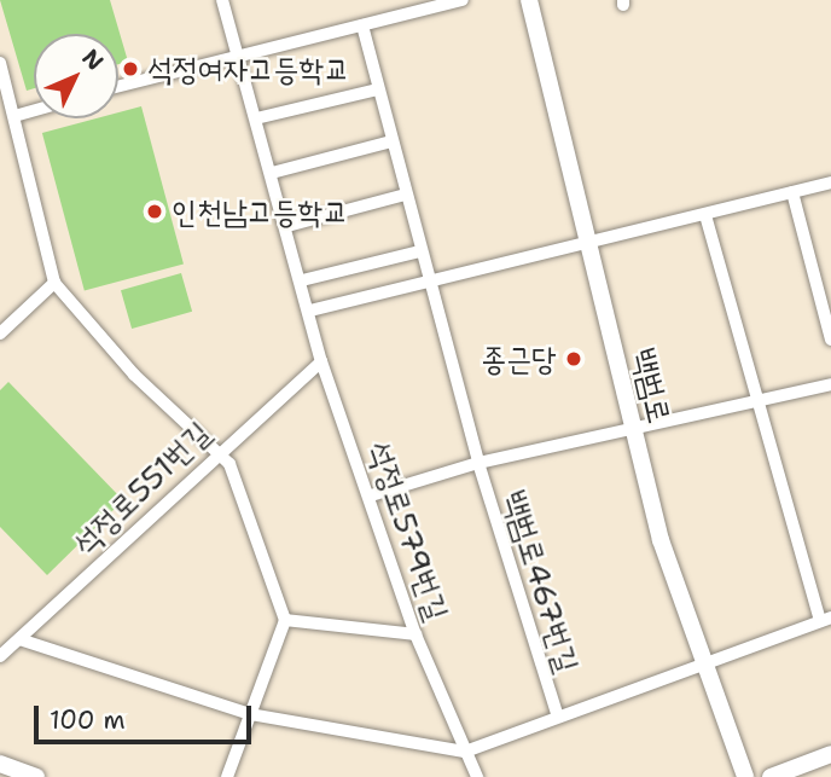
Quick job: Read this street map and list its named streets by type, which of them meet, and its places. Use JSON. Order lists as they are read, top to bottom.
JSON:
{
  "streets": {
    "main road": ["백범로"],
    "street": ["석정로551번길", "석정로579번길", "백범로467번길"]
  },
  "crossings": [
    ["백범로", "백범로467번길"],
    ["석정로551번길", "석정로579번길"],
    ["석정로579번길", "백범로467번길"]
  ],
  "places": ["석정여자고등학교", "인천남고등학교", "종근당"],
  "scale_bar": "100 m",
  "north": "top right"
}
